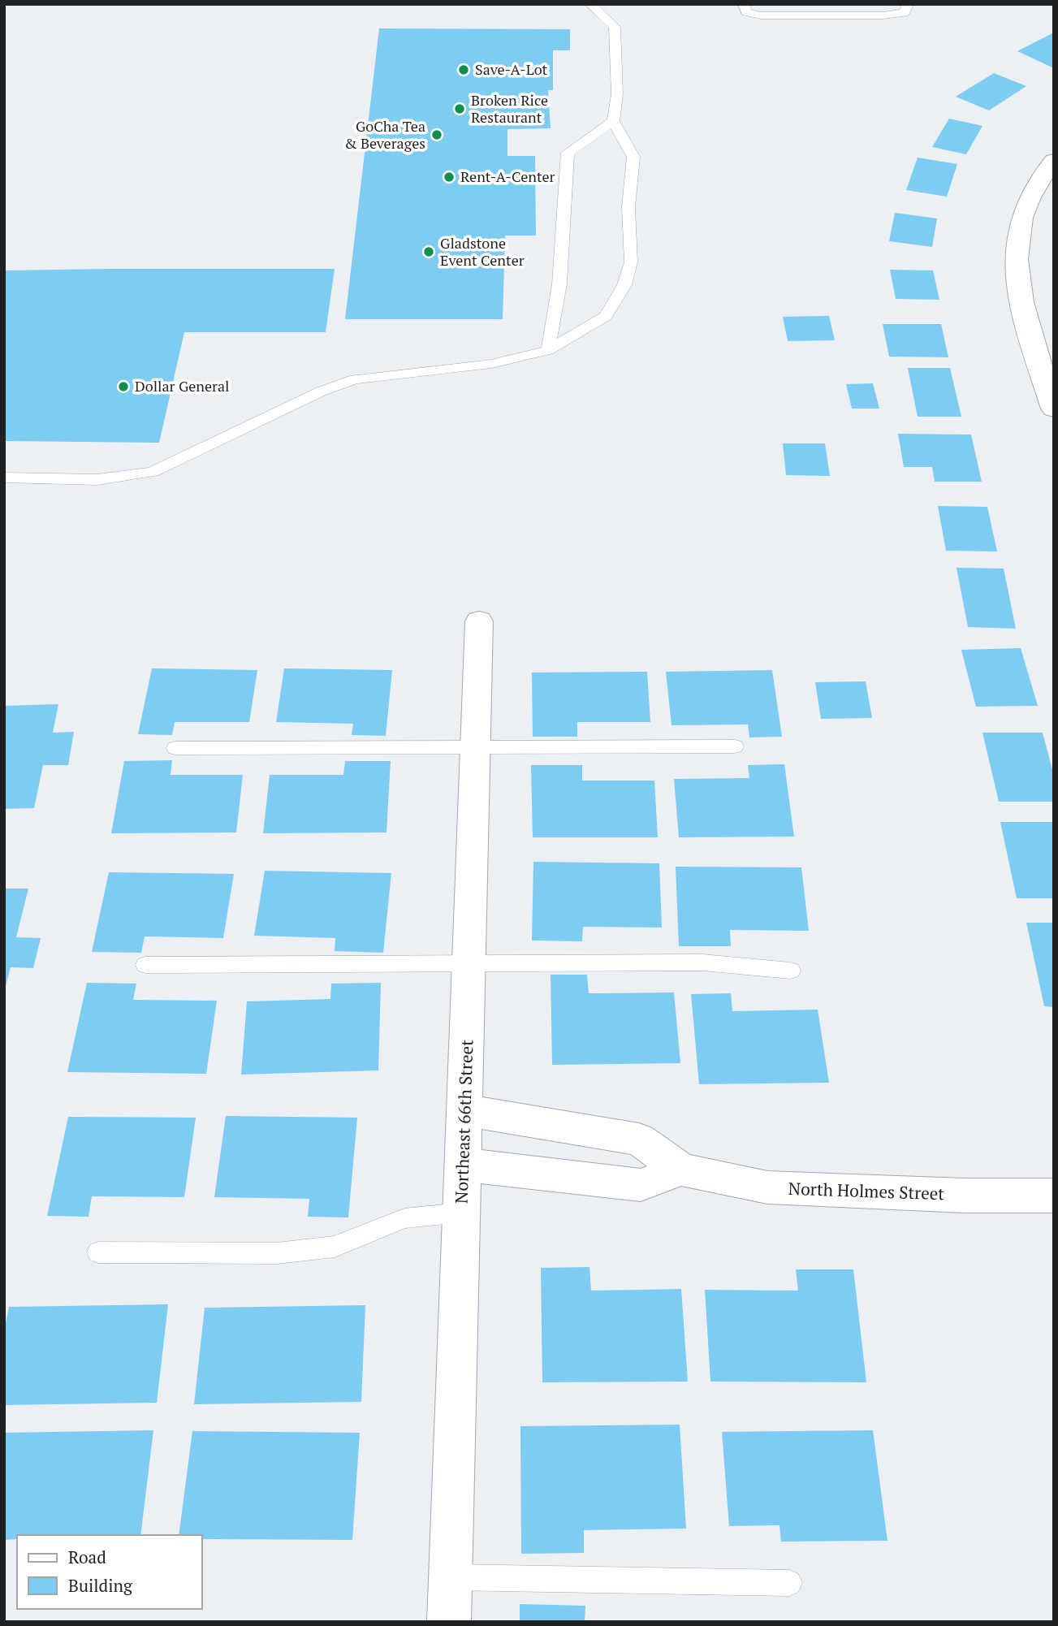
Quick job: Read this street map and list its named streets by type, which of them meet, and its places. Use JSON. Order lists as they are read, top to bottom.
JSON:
{
  "streets": {
    "street": ["Northeast 66th Street", "North Holmes Street"]
  },
  "crossings": [
    ["Northeast 66th Street", "North Holmes Street"]
  ],
  "places": [
    "Save-A-Lot",
    "Broken Rice Restaurant",
    "GoCha Tea & Beverages",
    "Rent-A-Center",
    "Gladstone Event Center",
    "Dollar General"
  ],
  "legend": ["Road", "Building"]
}
